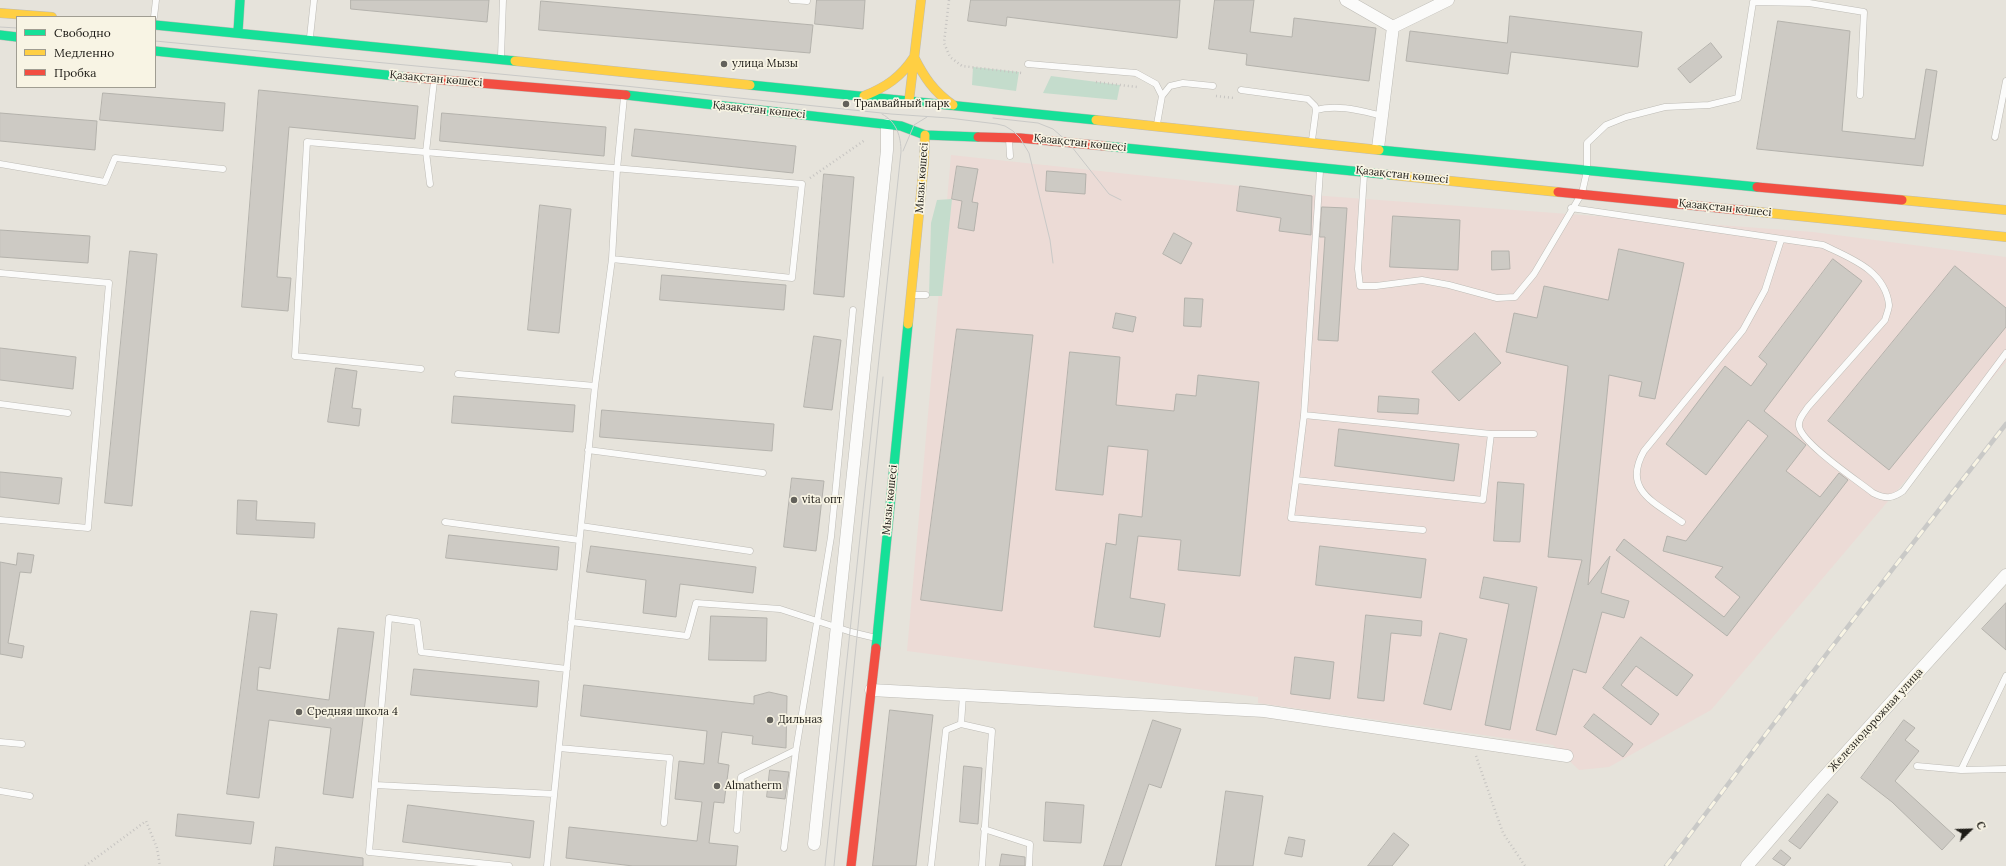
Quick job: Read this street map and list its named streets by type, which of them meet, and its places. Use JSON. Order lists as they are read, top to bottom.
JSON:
{
  "streets": {
    "main road": ["Қазақстан көшесі", "Мызы көшесі"],
    "street": ["Железнодорожная улица"]
  },
  "crossings": [
    ["Қазақстан көшесі", "Мызы көшесі"]
  ],
  "places": [
    "улица Мызы",
    "Трамвайный парк",
    "vita опт",
    "Средняя школа 4",
    "Дильназ",
    "Almatherm"
  ],
  "legend": ["Свободно", "Медленно", "Пробка"],
  "north": "top right"
}
